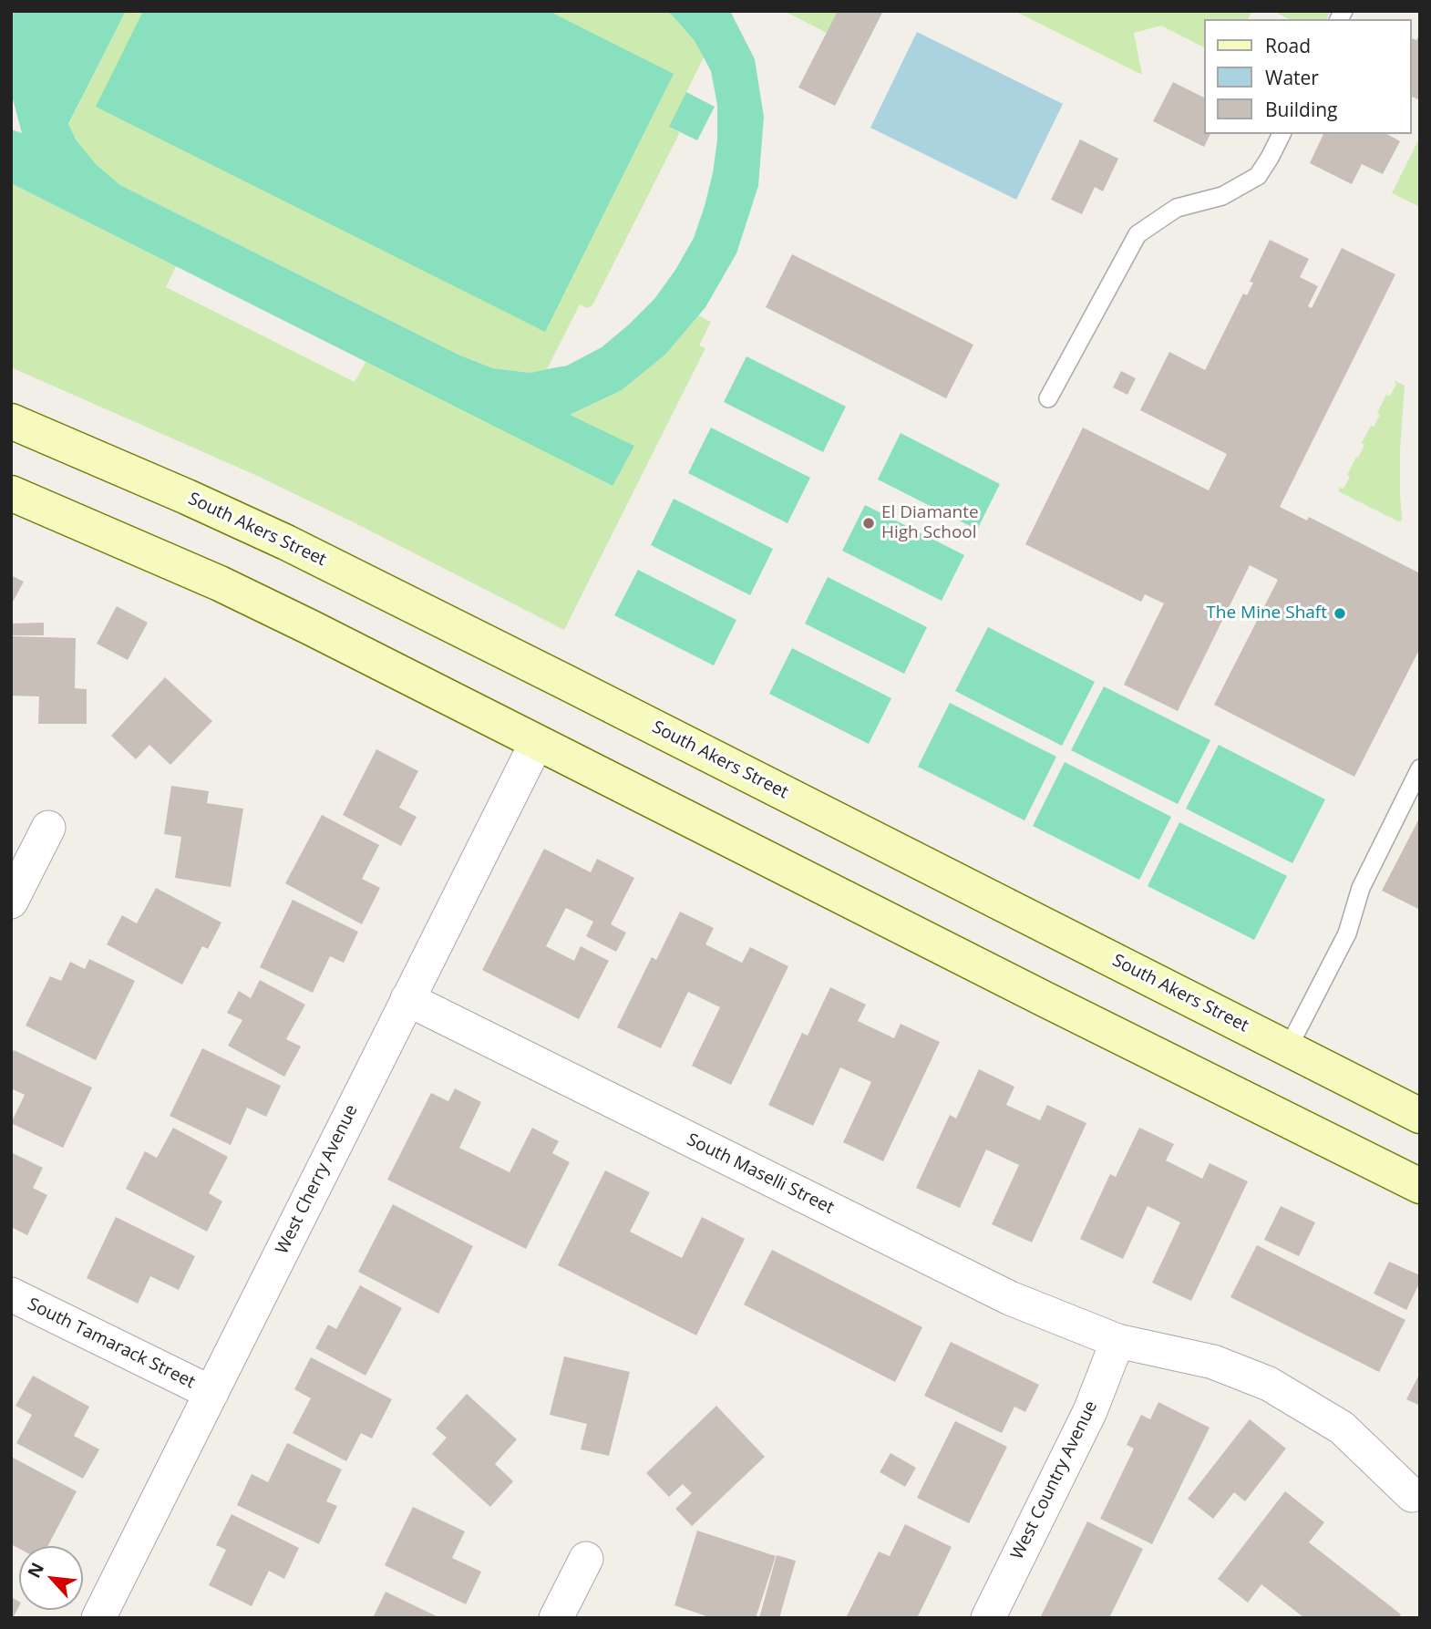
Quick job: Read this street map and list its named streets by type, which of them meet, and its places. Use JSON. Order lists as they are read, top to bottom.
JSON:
{
  "streets": {
    "main road": ["South Akers Street"],
    "street": [
      "South Maselli Street",
      "West Cherry Avenue",
      "South Tamarack Street",
      "West Country Avenue"
    ]
  },
  "crossings": [
    ["South Maselli Street", "West Cherry Avenue"],
    ["South Maselli Street", "West Country Avenue"],
    ["West Cherry Avenue", "South Tamarack Street"]
  ],
  "places": ["El Diamante High School", "The Mine Shaft"],
  "legend": ["Road", "Water", "Building"],
  "north": "top left"
}
